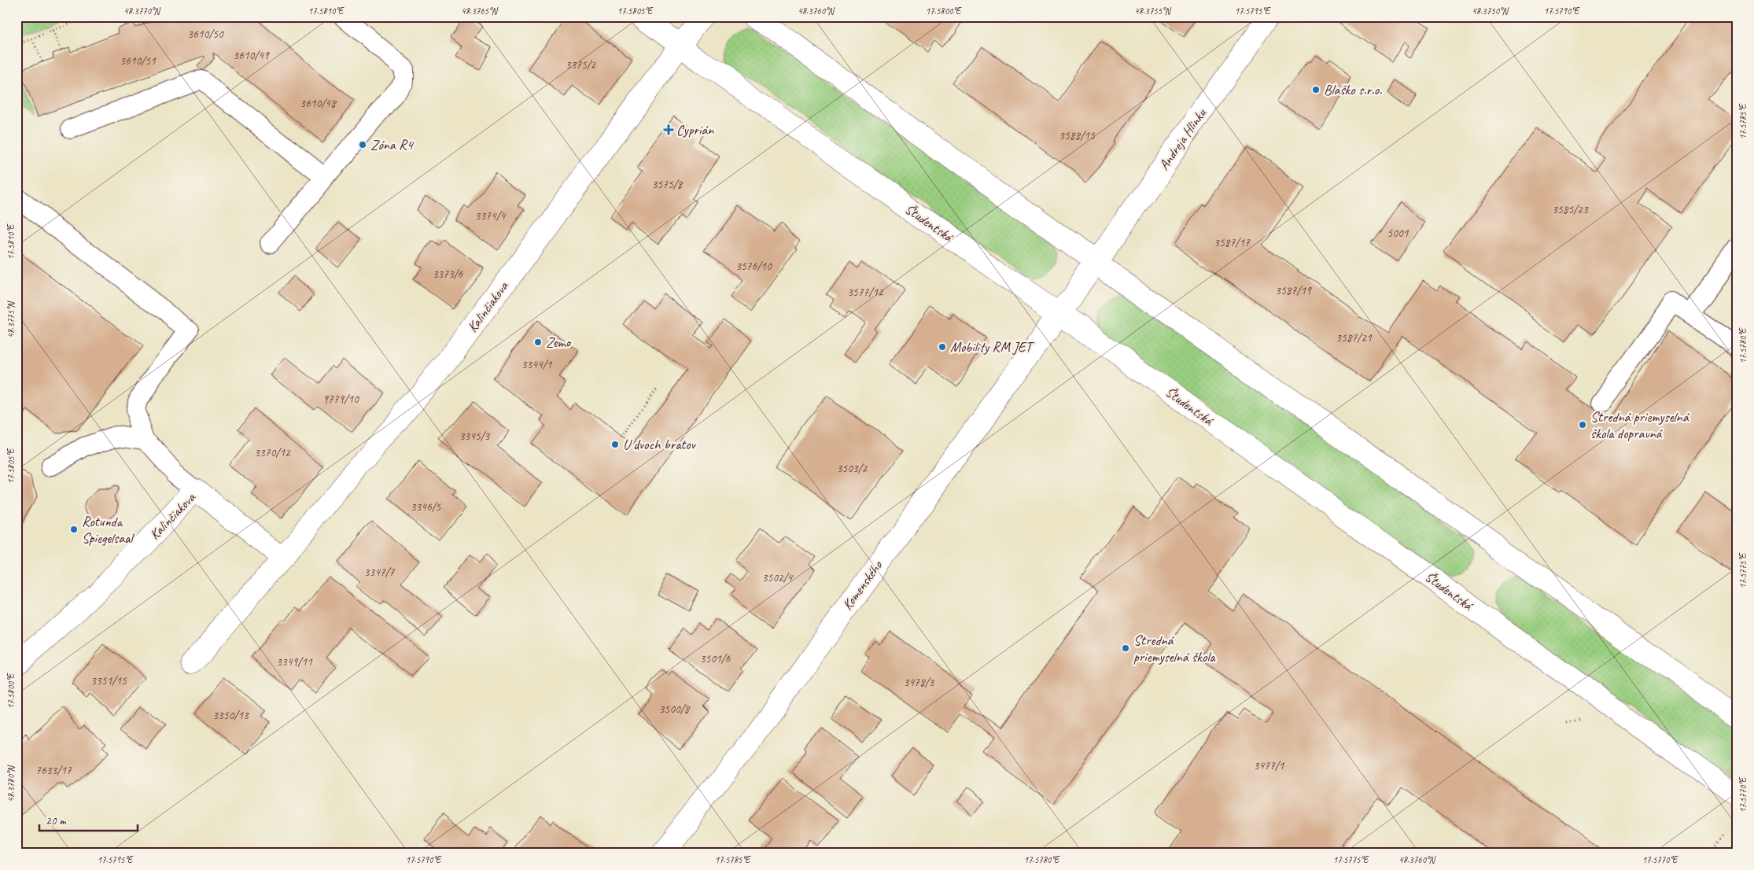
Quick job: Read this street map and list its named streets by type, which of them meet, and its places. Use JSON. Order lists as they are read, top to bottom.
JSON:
{
  "streets": {
    "street": [
      "Andreja Hlinku",
      "Študentská",
      "Kalinčiakova",
      "Komenského"
    ]
  },
  "crossings": [
    ["Andreja Hlinku", "Študentská"],
    ["Andreja Hlinku", "Komenského"],
    ["Študentská", "Kalinčiakova"],
    ["Študentská", "Komenského"]
  ],
  "places": {
    "other": [
      "Blaško s.r.o.",
      "Zóna R4",
      "Zemo",
      "Mobility RM JET",
      "Stredná priemyselná škola dopravná",
      "U dvoch bratov",
      "Rotunda Spiegelsaal",
      "Stredná priemyselná škola"
    ],
    "health": ["Cyprián"]
  },
  "house_numbers": [
    "3610/50",
    "3610/49",
    "3610/51",
    "3375/2",
    "3610/48",
    "3588/15",
    "3575/8",
    "3585/23",
    "3374/4",
    "5001",
    "3587/17",
    "3576/10",
    "3373/6",
    "3587/19",
    "3577/12",
    "3587/21",
    "3344/1",
    "9779/10",
    "3345/3",
    "3370/12",
    "3503/2",
    "3346/5",
    "3347/7",
    "3502/4",
    "3501/6",
    "3349/11",
    "3351/15",
    "3478/3",
    "3500/8",
    "3350/13",
    "3477/1",
    "7633/17"
  ],
  "scale_bar": "20 m",
  "coordinates": [
    "48.3770°N",
    "17.5810°E",
    "48.3765°N",
    "17.5805°E",
    "48.3760°N",
    "17.5800°E",
    "48.3755°N",
    "17.5795°E",
    "48.3750°N",
    "17.5790°E",
    "17.5785°E",
    "48.3775°N",
    "17.5780°E",
    "17.5775°E",
    "48.3780°N",
    "17.5770°E"
  ]
}
